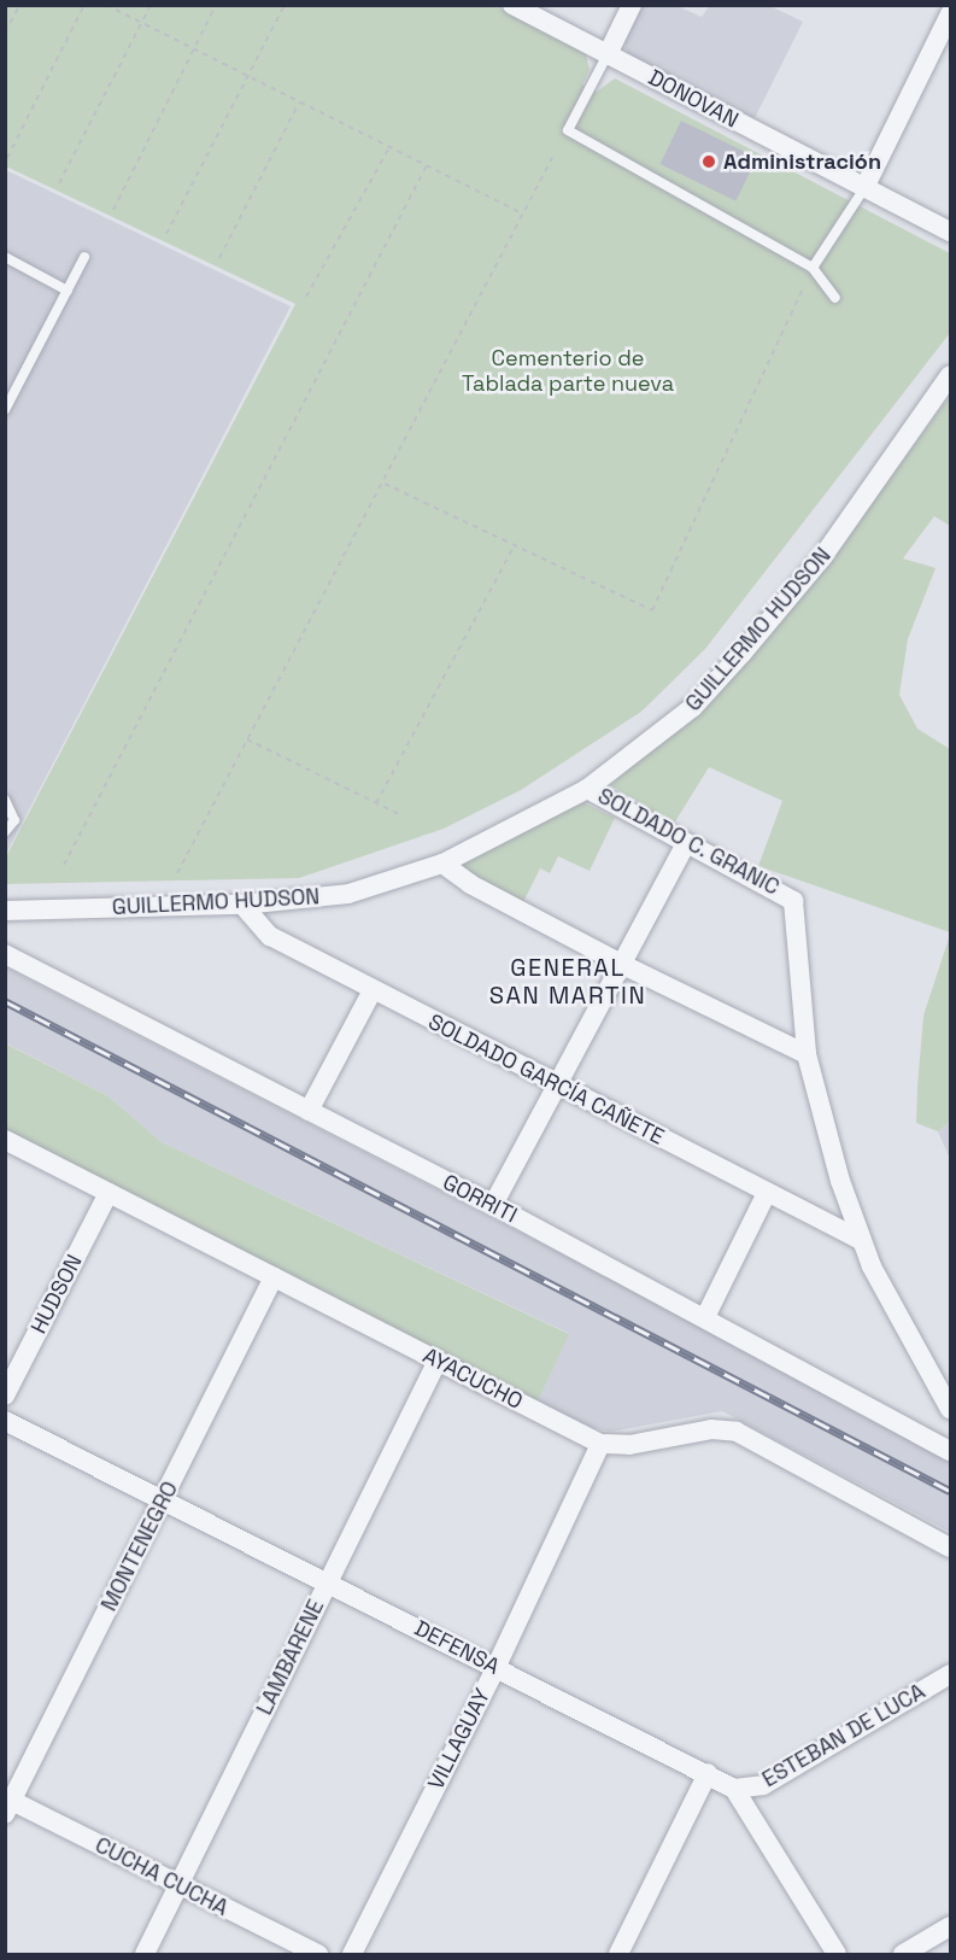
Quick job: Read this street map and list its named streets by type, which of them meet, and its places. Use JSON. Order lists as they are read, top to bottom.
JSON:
{
  "streets": {
    "street": [
      "DONOVAN",
      "GUILLERMO HUDSON",
      "SOLDADO C. GRANIC",
      "SOLDADO GARCÍA CAÑETE",
      "GORRITI",
      "HUDSON",
      "AYACUCHO",
      "MONTENEGRO",
      "DEFENSA",
      "LAMBARENE",
      "ESTEBAN DE LUCA",
      "VILLAGUAY",
      "CUCHA CUCHA"
    ]
  },
  "crossings": [
    ["GUILLERMO HUDSON", "SOLDADO C. GRANIC"],
    ["GUILLERMO HUDSON", "SOLDADO GARCÍA CAÑETE"],
    ["HUDSON", "AYACUCHO"],
    ["AYACUCHO", "MONTENEGRO"],
    ["AYACUCHO", "LAMBARENE"],
    ["AYACUCHO", "VILLAGUAY"],
    ["MONTENEGRO", "DEFENSA"],
    ["MONTENEGRO", "CUCHA CUCHA"],
    ["DEFENSA", "LAMBARENE"],
    ["DEFENSA", "ESTEBAN DE LUCA"],
    ["DEFENSA", "VILLAGUAY"],
    ["LAMBARENE", "CUCHA CUCHA"]
  ],
  "districts": ["GENERAL SAN MARTIN"],
  "parks": ["Cementerio de Tablada parte nueva"],
  "places": ["Administración"]
}
